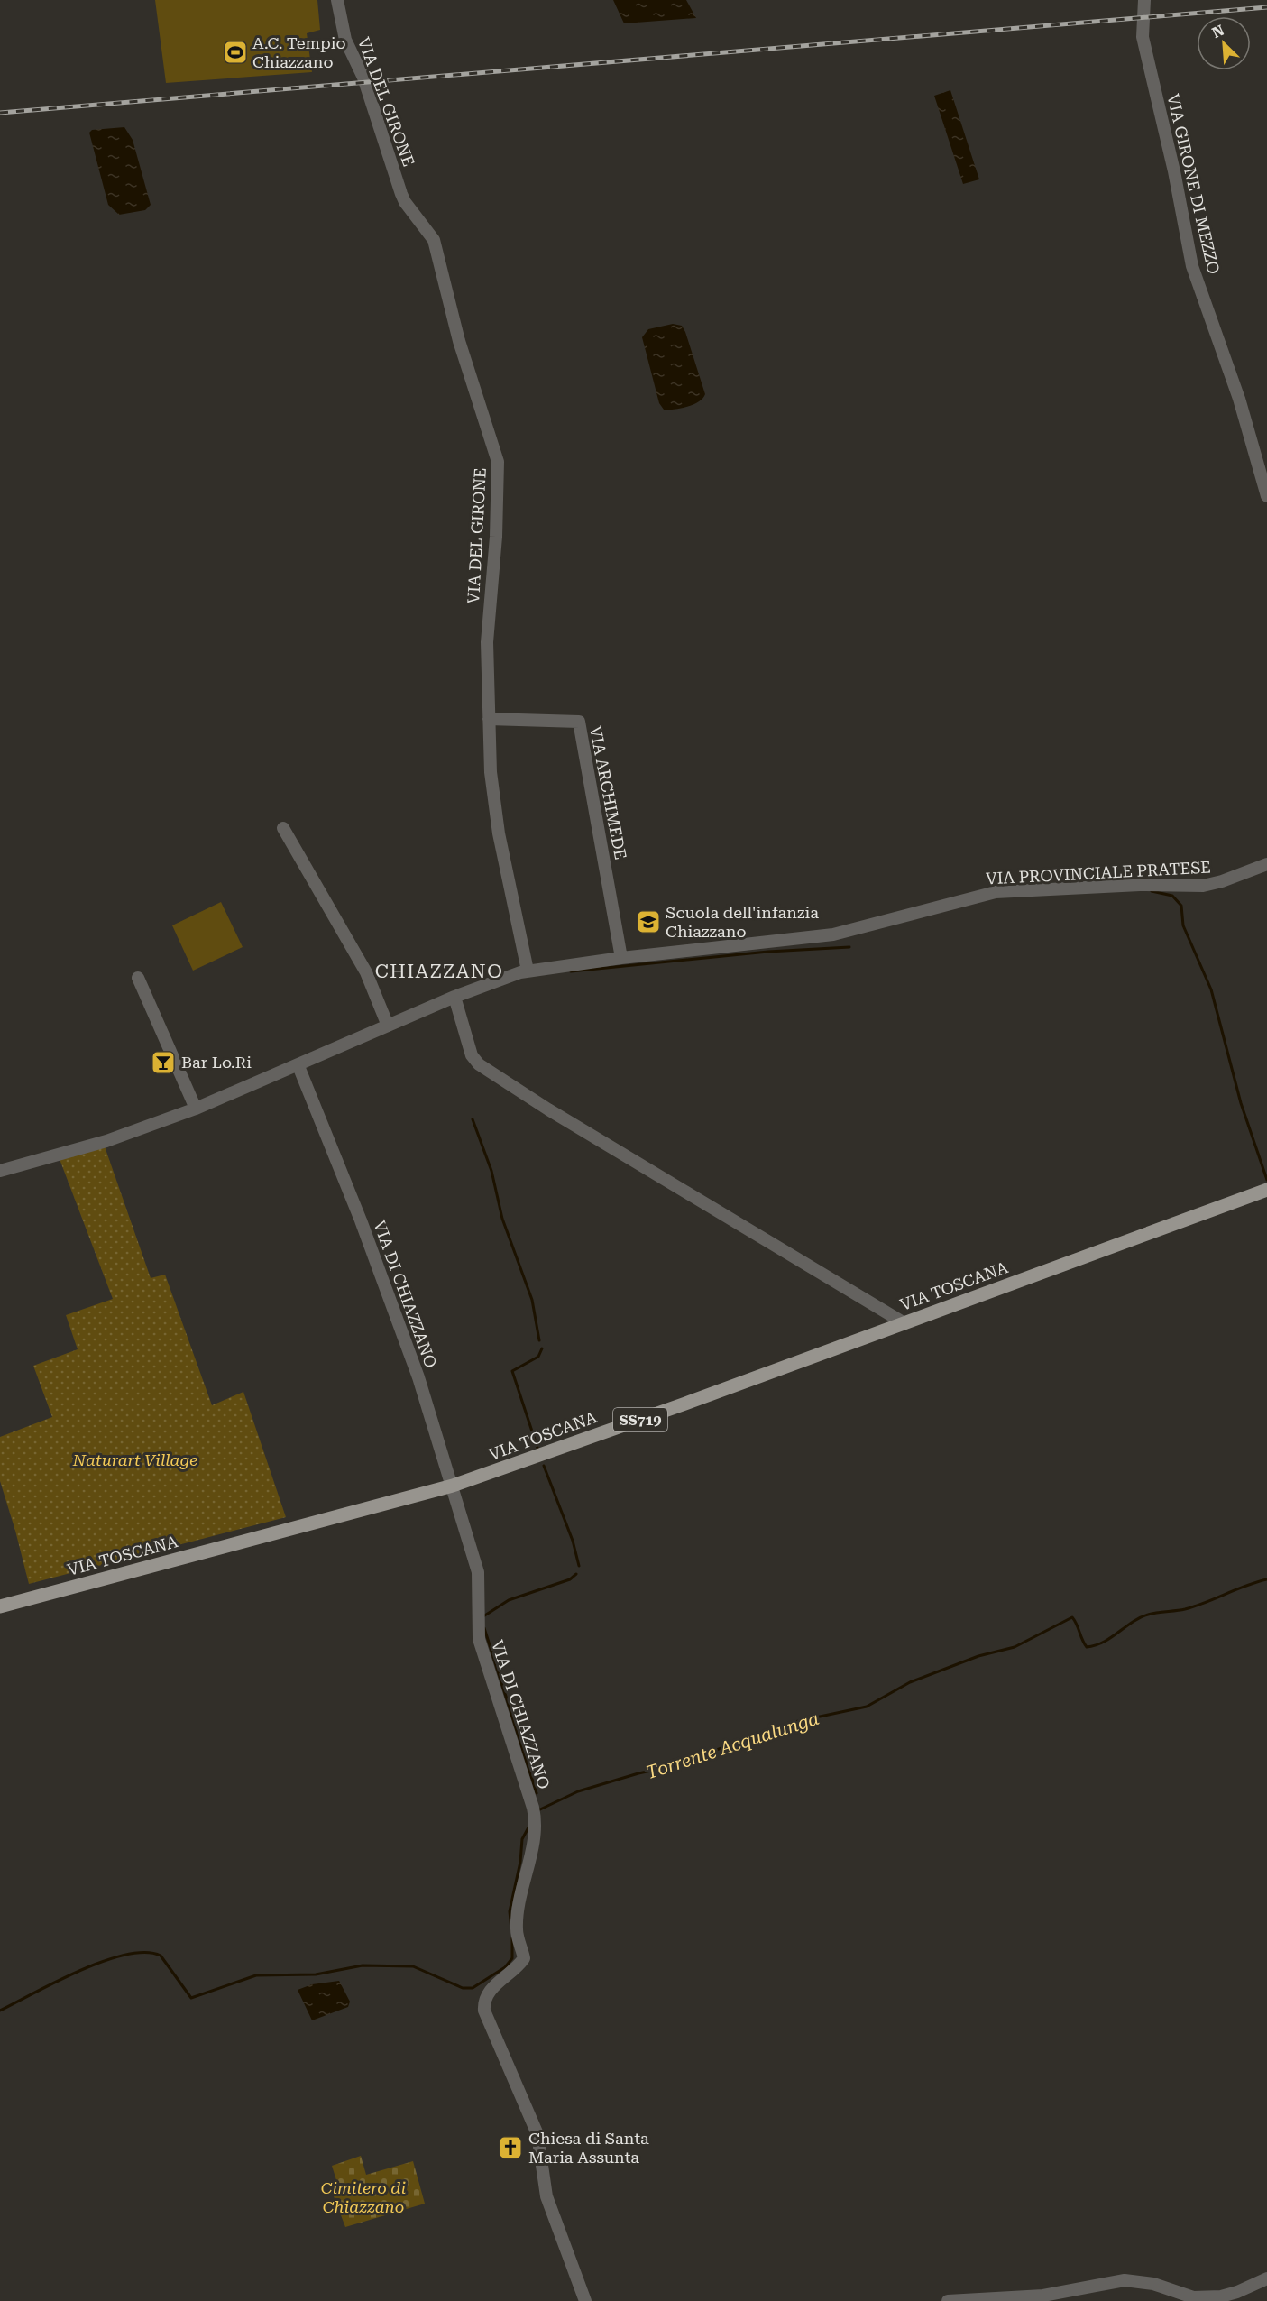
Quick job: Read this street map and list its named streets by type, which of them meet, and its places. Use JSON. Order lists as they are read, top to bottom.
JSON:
{
  "streets": {
    "main road": ["VIA TOSCANA", "SS719"],
    "street": [
      "VIA DEL GIRONE",
      "VIA GIRONE DI MEZZO",
      "VIA ARCHIMEDE",
      "VIA PROVINCIALE PRATESE",
      "VIA DI CHIAZZANO"
    ]
  },
  "crossings": [
    ["VIA DEL GIRONE", "VIA ARCHIMEDE"],
    ["VIA DEL GIRONE", "VIA PROVINCIALE PRATESE"],
    ["VIA ARCHIMEDE", "VIA PROVINCIALE PRATESE"],
    ["VIA PROVINCIALE PRATESE", "VIA DI CHIAZZANO"],
    ["VIA TOSCANA", "VIA DI CHIAZZANO"]
  ],
  "districts": ["CHIAZZANO"],
  "water": ["Torrente Acqualunga"],
  "parks": ["Naturart Village", "Cimitero di Chiazzano"],
  "places": {
    "sports": ["A.C. Tempio Chiazzano"],
    "school or university": ["Scuola dell'infanzia Chiazzano"],
    "bar": ["Bar Lo.Ri"],
    "church": ["Chiesa di Santa Maria Assunta"]
  },
  "north": "top left"
}
